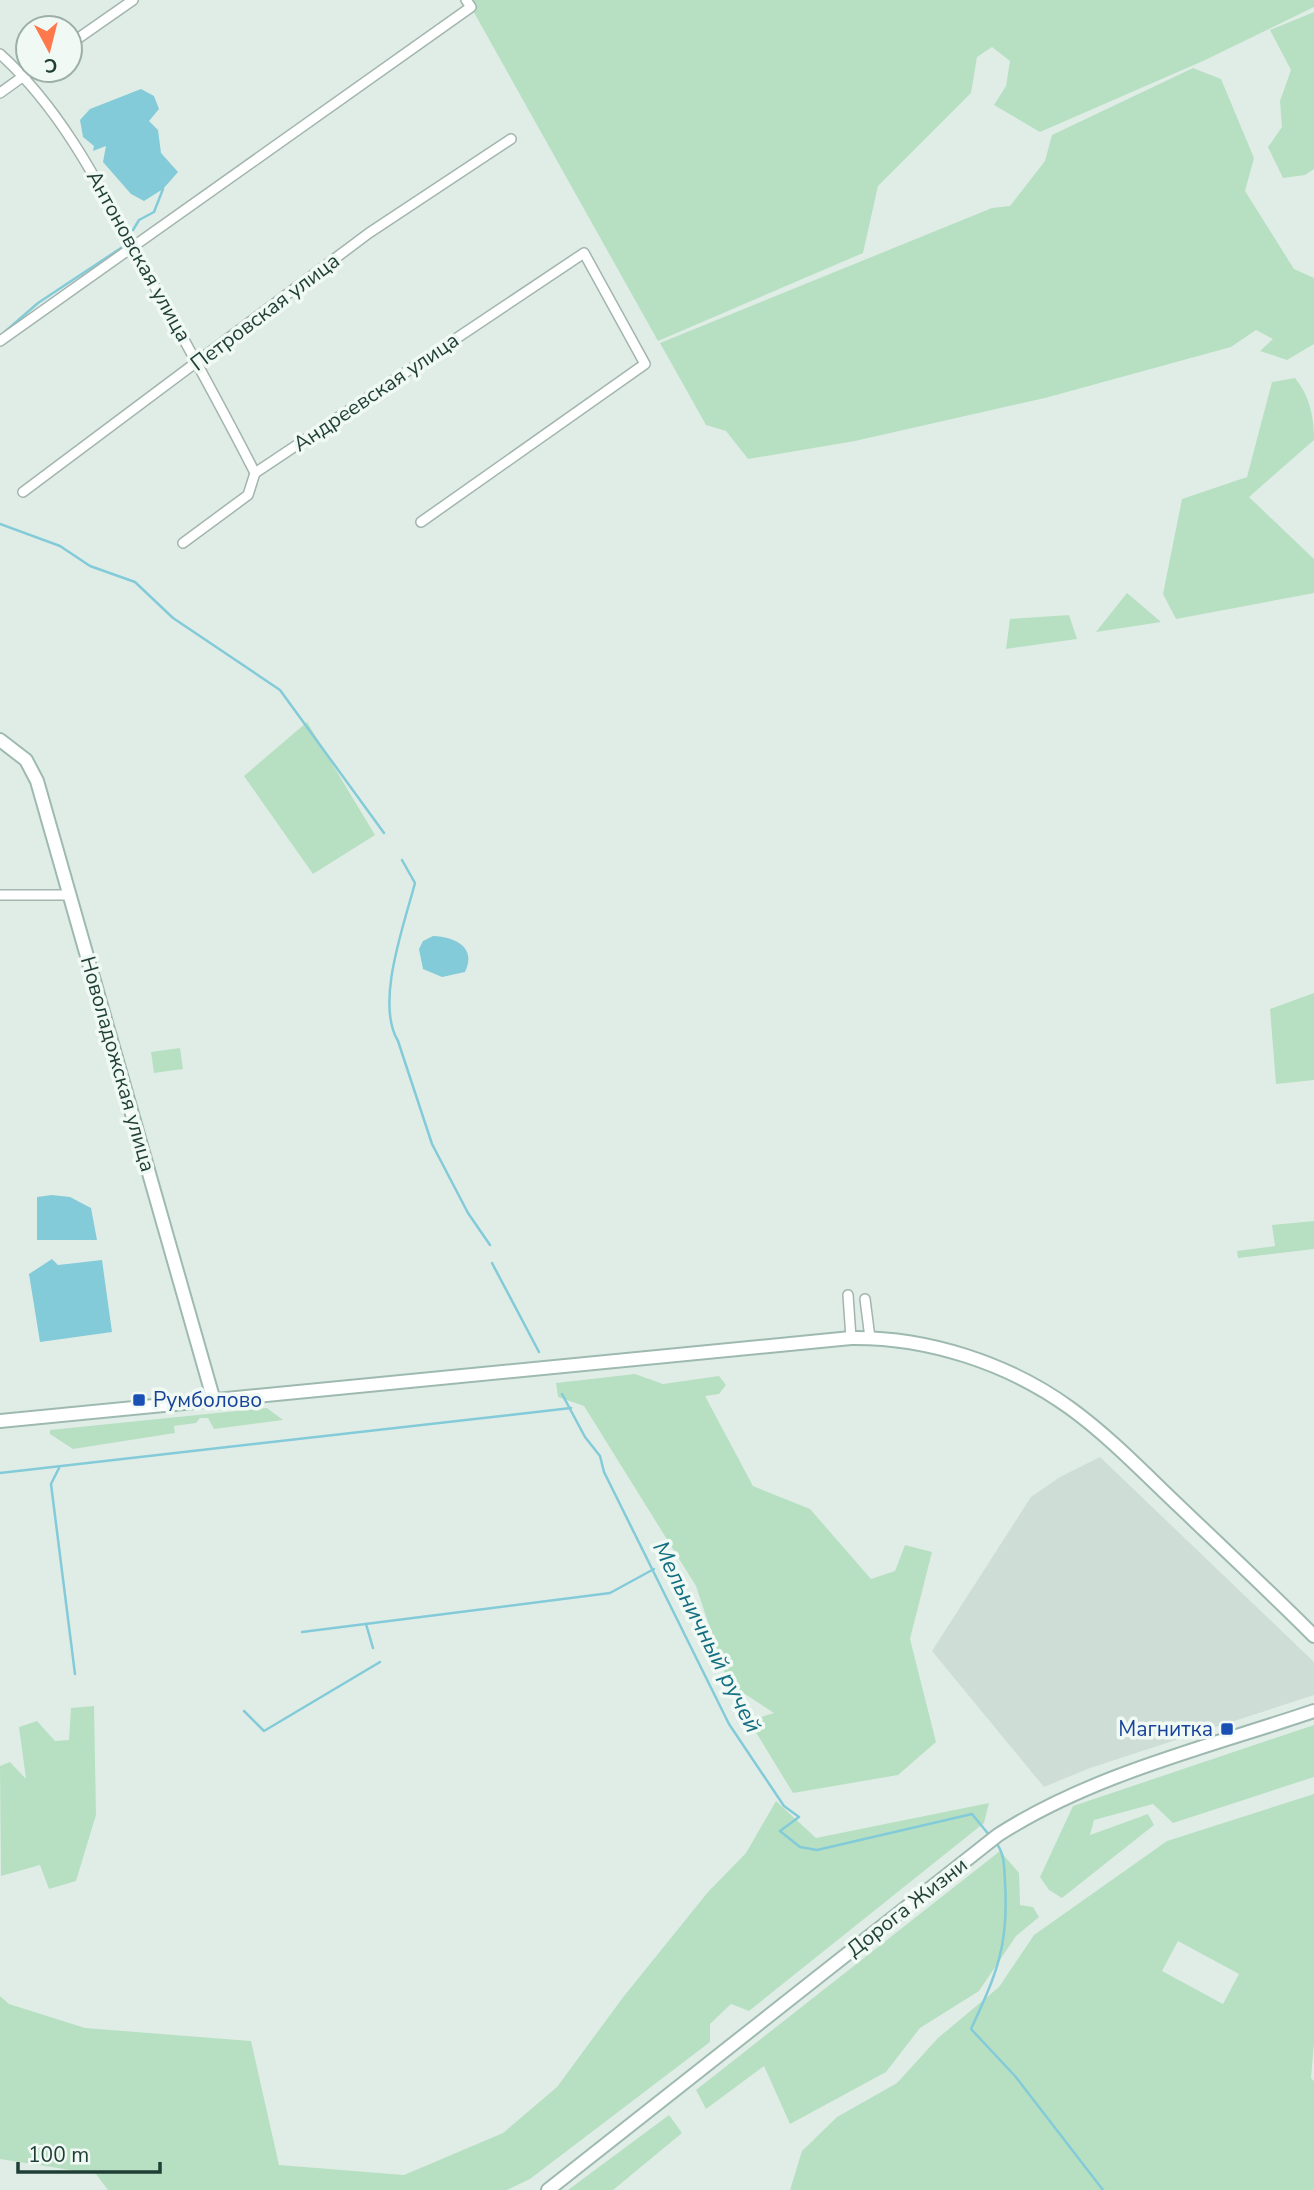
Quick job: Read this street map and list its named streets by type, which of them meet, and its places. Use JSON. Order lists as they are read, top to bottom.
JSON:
{
  "streets": {
    "main road": ["Новоладожская улица", "Дорога Жизни"],
    "street": ["Антоновская улица", "Петровская улица", "Андреевская улица"]
  },
  "crossings": [
    ["Антоновская улица", "Петровская улица"],
    ["Антоновская улица", "Андреевская улица"]
  ],
  "water": ["Мельничный ручей"],
  "places": {
    "transit": ["Румболово", "Магнитка"]
  },
  "scale_bar": "100 m",
  "north": "bottom"
}
